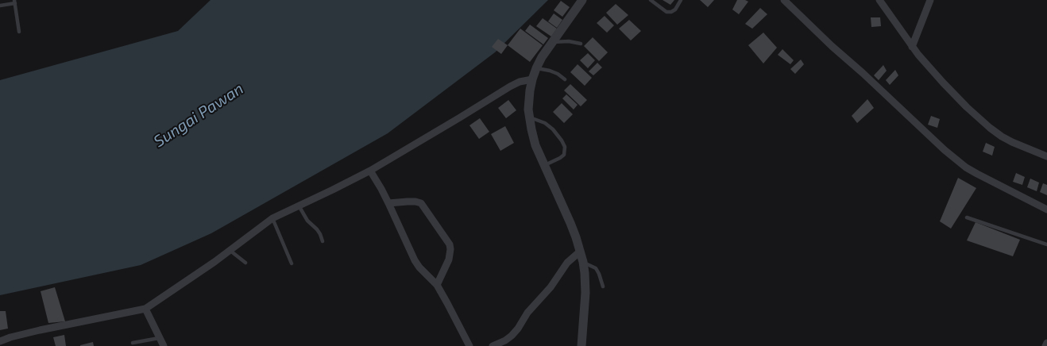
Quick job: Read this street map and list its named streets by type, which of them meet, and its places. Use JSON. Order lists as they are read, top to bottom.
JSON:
{
  "water": ["Sungai Pawan"]
}
